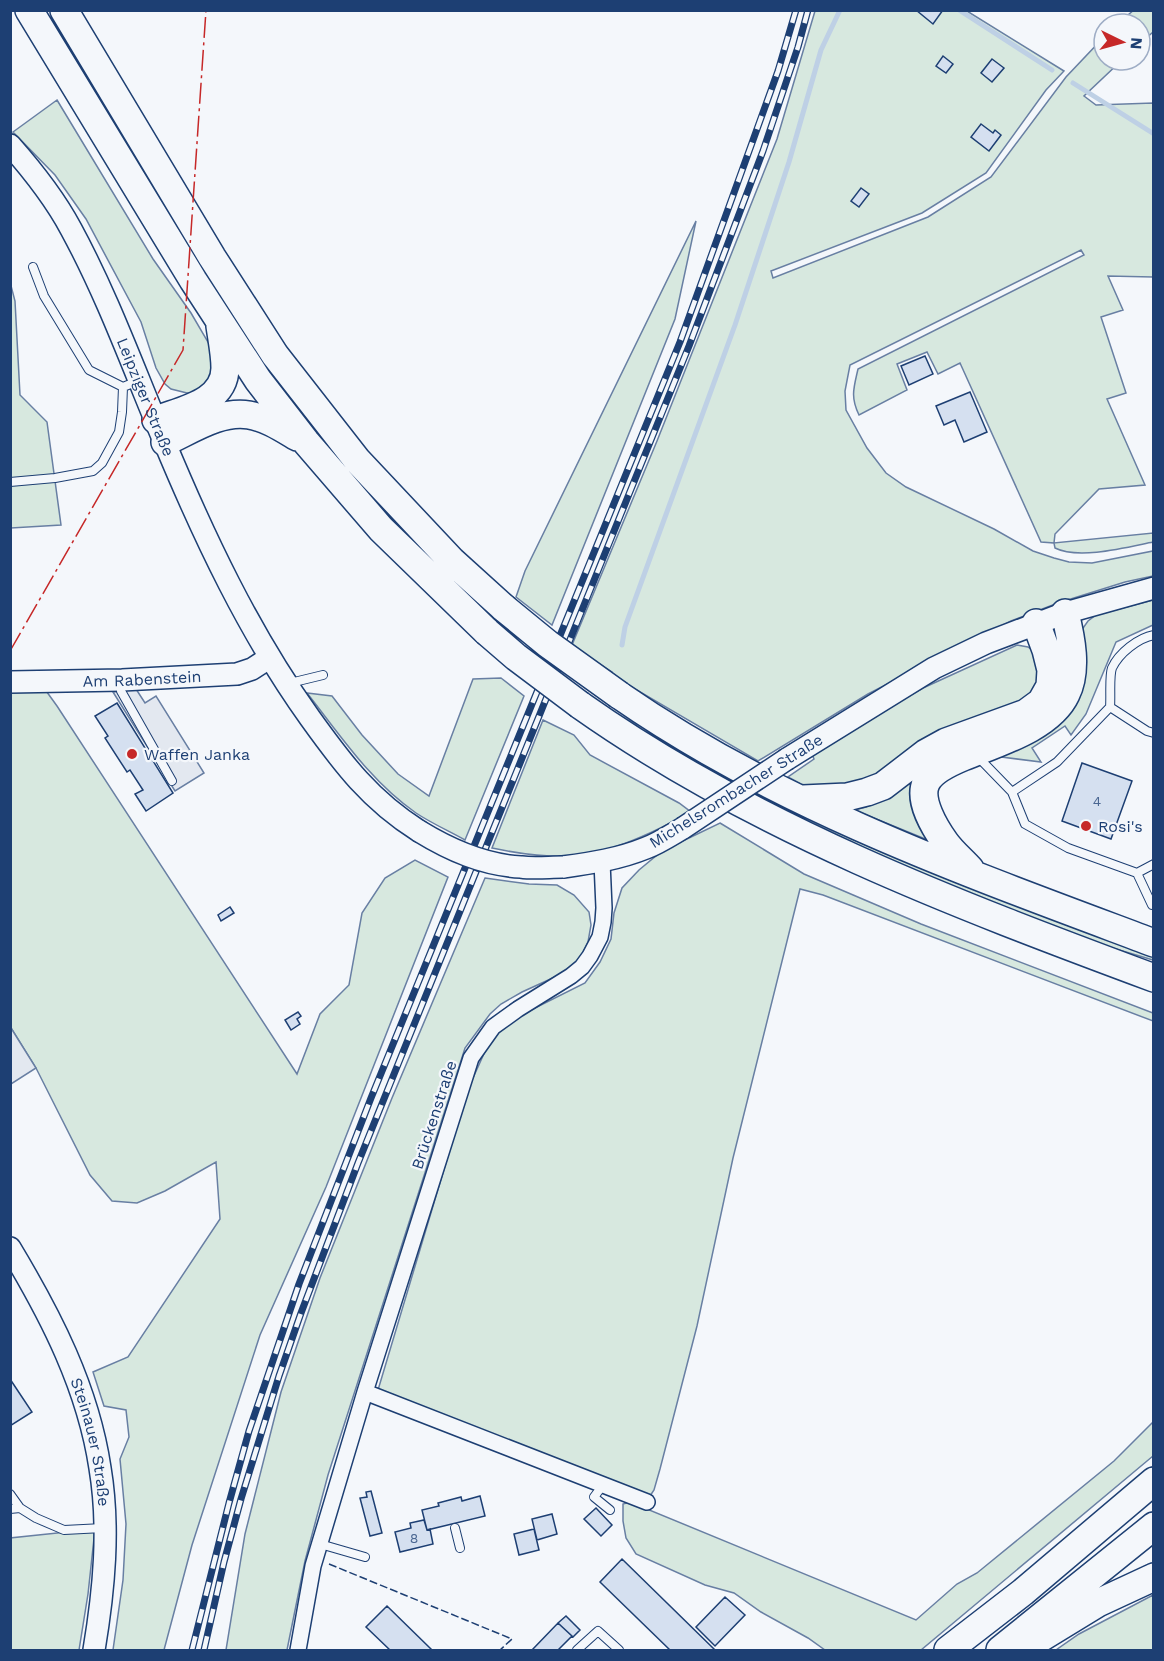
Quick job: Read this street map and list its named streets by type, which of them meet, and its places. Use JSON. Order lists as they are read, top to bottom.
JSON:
{
  "streets": {
    "main road": [
      "Leipziger Straße",
      "Am Rabenstein",
      "Michelsrombacher Straße",
      "Steinauer Straße"
    ],
    "street": ["Brückenstraße"]
  },
  "crossings": [
    ["Leipziger Straße", "Am Rabenstein"],
    ["Leipziger Straße", "Michelsrombacher Straße"],
    ["Am Rabenstein", "Michelsrombacher Straße"],
    ["Michelsrombacher Straße", "Brückenstraße"]
  ],
  "places": ["Waffen Janka", "Rosi's"],
  "house_numbers": ["4", "8"],
  "north": "right"
}
